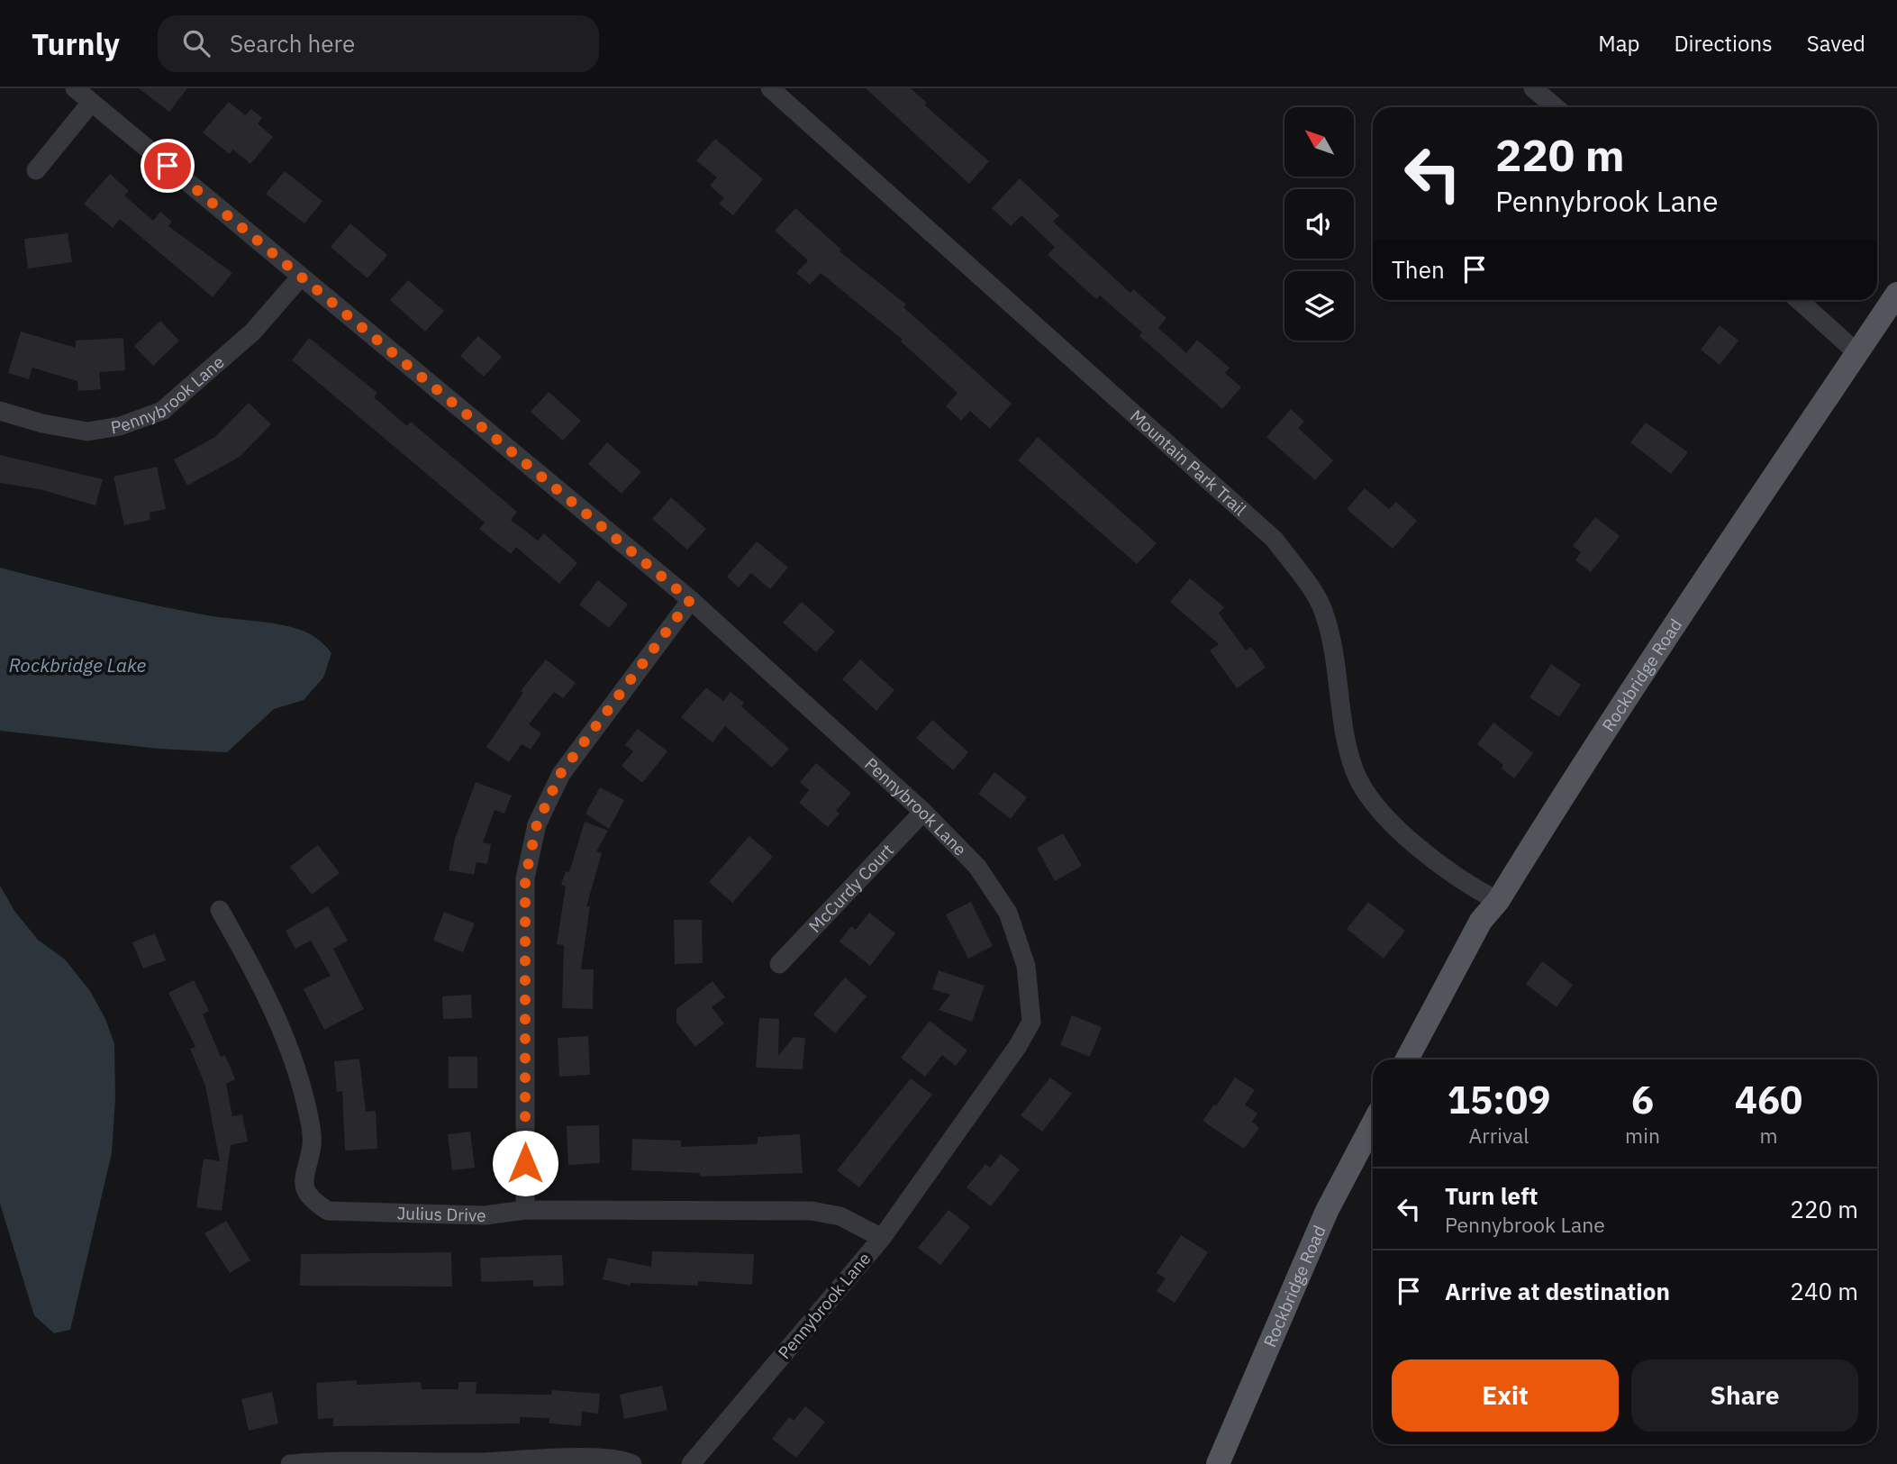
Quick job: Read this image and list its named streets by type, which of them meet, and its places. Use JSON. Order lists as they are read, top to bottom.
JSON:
{
  "streets": {
    "main road": ["Rockbridge Road"],
    "street": [
      "Pennybrook Lane",
      "Mountain Park Trail",
      "McCurdy Court",
      "Julius Drive"
    ]
  },
  "crossings": [
    ["Pennybrook Lane", "McCurdy Court"],
    ["Pennybrook Lane", "Julius Drive"],
    ["Mountain Park Trail", "Rockbridge Road"]
  ],
  "water": ["Rockbridge Lake"],
  "north": "top left",
  "page": {
    "header": "Turnly",
    "search": "Search here",
    "nav": ["Map", "Directions", "Saved"],
    "turn": ["220 m", "Pennybrook Lane"],
    "then": "Then",
    "eta": [
      "15:09",
      "Arrival",
      "6",
      "min",
      "460",
      "m"
    ],
    "list": [
      {
        "name": "Turn left",
        "note": "Pennybrook Lane",
        "value": "220 m"
      },
      {
        "name": "Arrive at destination",
        "value": "240 m"
      }
    ],
    "buttons": ["Exit", "Share"]
  }
}
